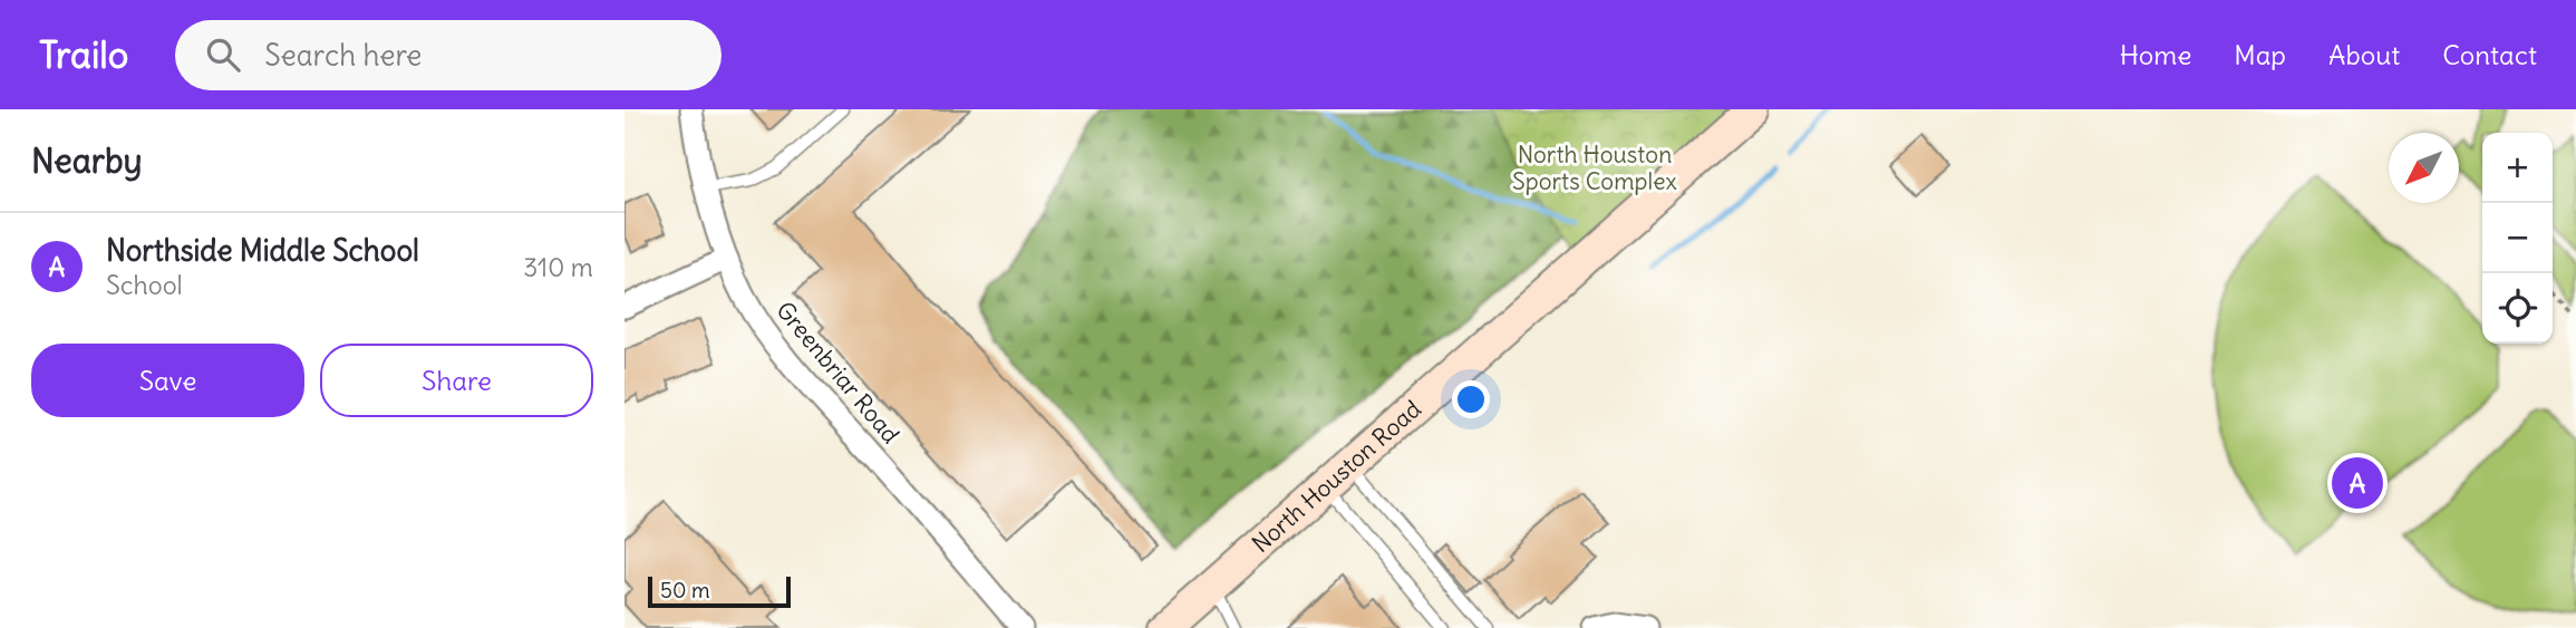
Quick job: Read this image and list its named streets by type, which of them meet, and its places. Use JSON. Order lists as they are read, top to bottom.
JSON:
{
  "streets": {
    "street": ["Greenbriar Road", "North Houston Road"]
  },
  "parks": ["North Houston Sports Complex"],
  "scale_bar": "50 m",
  "north": "bottom left",
  "page": {
    "header": "Trailo",
    "search": "Search here",
    "nav": [
      "Home",
      "Map",
      "About",
      "Contact"
    ],
    "heading": "Nearby",
    "map_buttons": ["+", "−"],
    "list": [
      {
        "mark": "A",
        "name": "Northside Middle School",
        "note": "School",
        "value": "310 m"
      }
    ],
    "buttons": ["Save", "Share"],
    "pins": "A",
    "scale": "50 m"
  }
}
